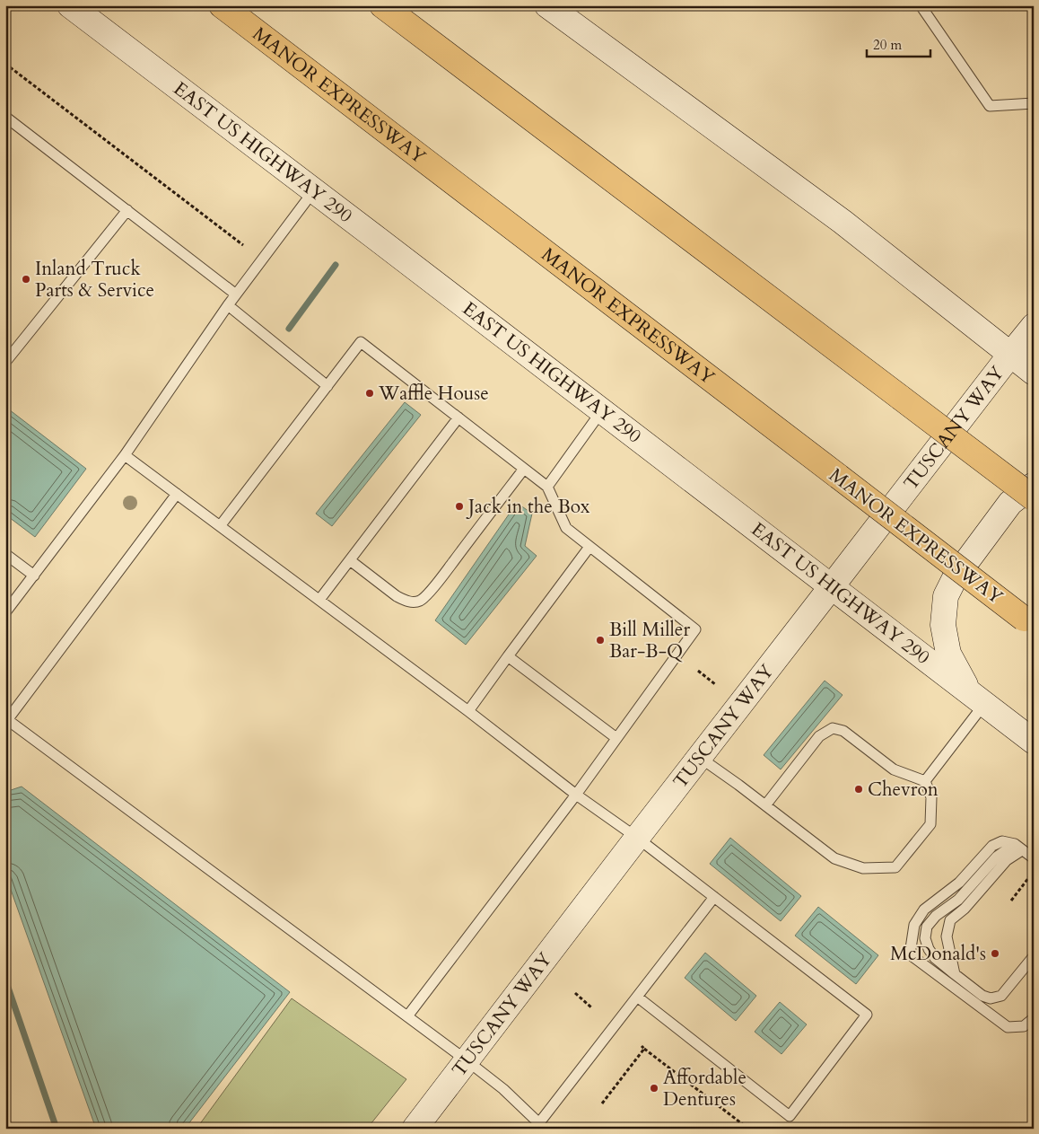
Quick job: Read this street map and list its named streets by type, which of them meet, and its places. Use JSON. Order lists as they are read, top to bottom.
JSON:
{
  "streets": {
    "highway": ["MANOR EXPRESSWAY"],
    "main road": ["EAST US HIGHWAY 290", "TUSCANY WAY"]
  },
  "crossings": [
    ["EAST US HIGHWAY 290", "TUSCANY WAY"]
  ],
  "places": [
    "Inland Truck Parts & Service",
    "Waffle House",
    "Jack in the Box",
    "Bill Miller Bar-B-Q",
    "Chevron",
    "McDonald's",
    "Affordable Dentures"
  ],
  "scale_bar": "20 m"
}
